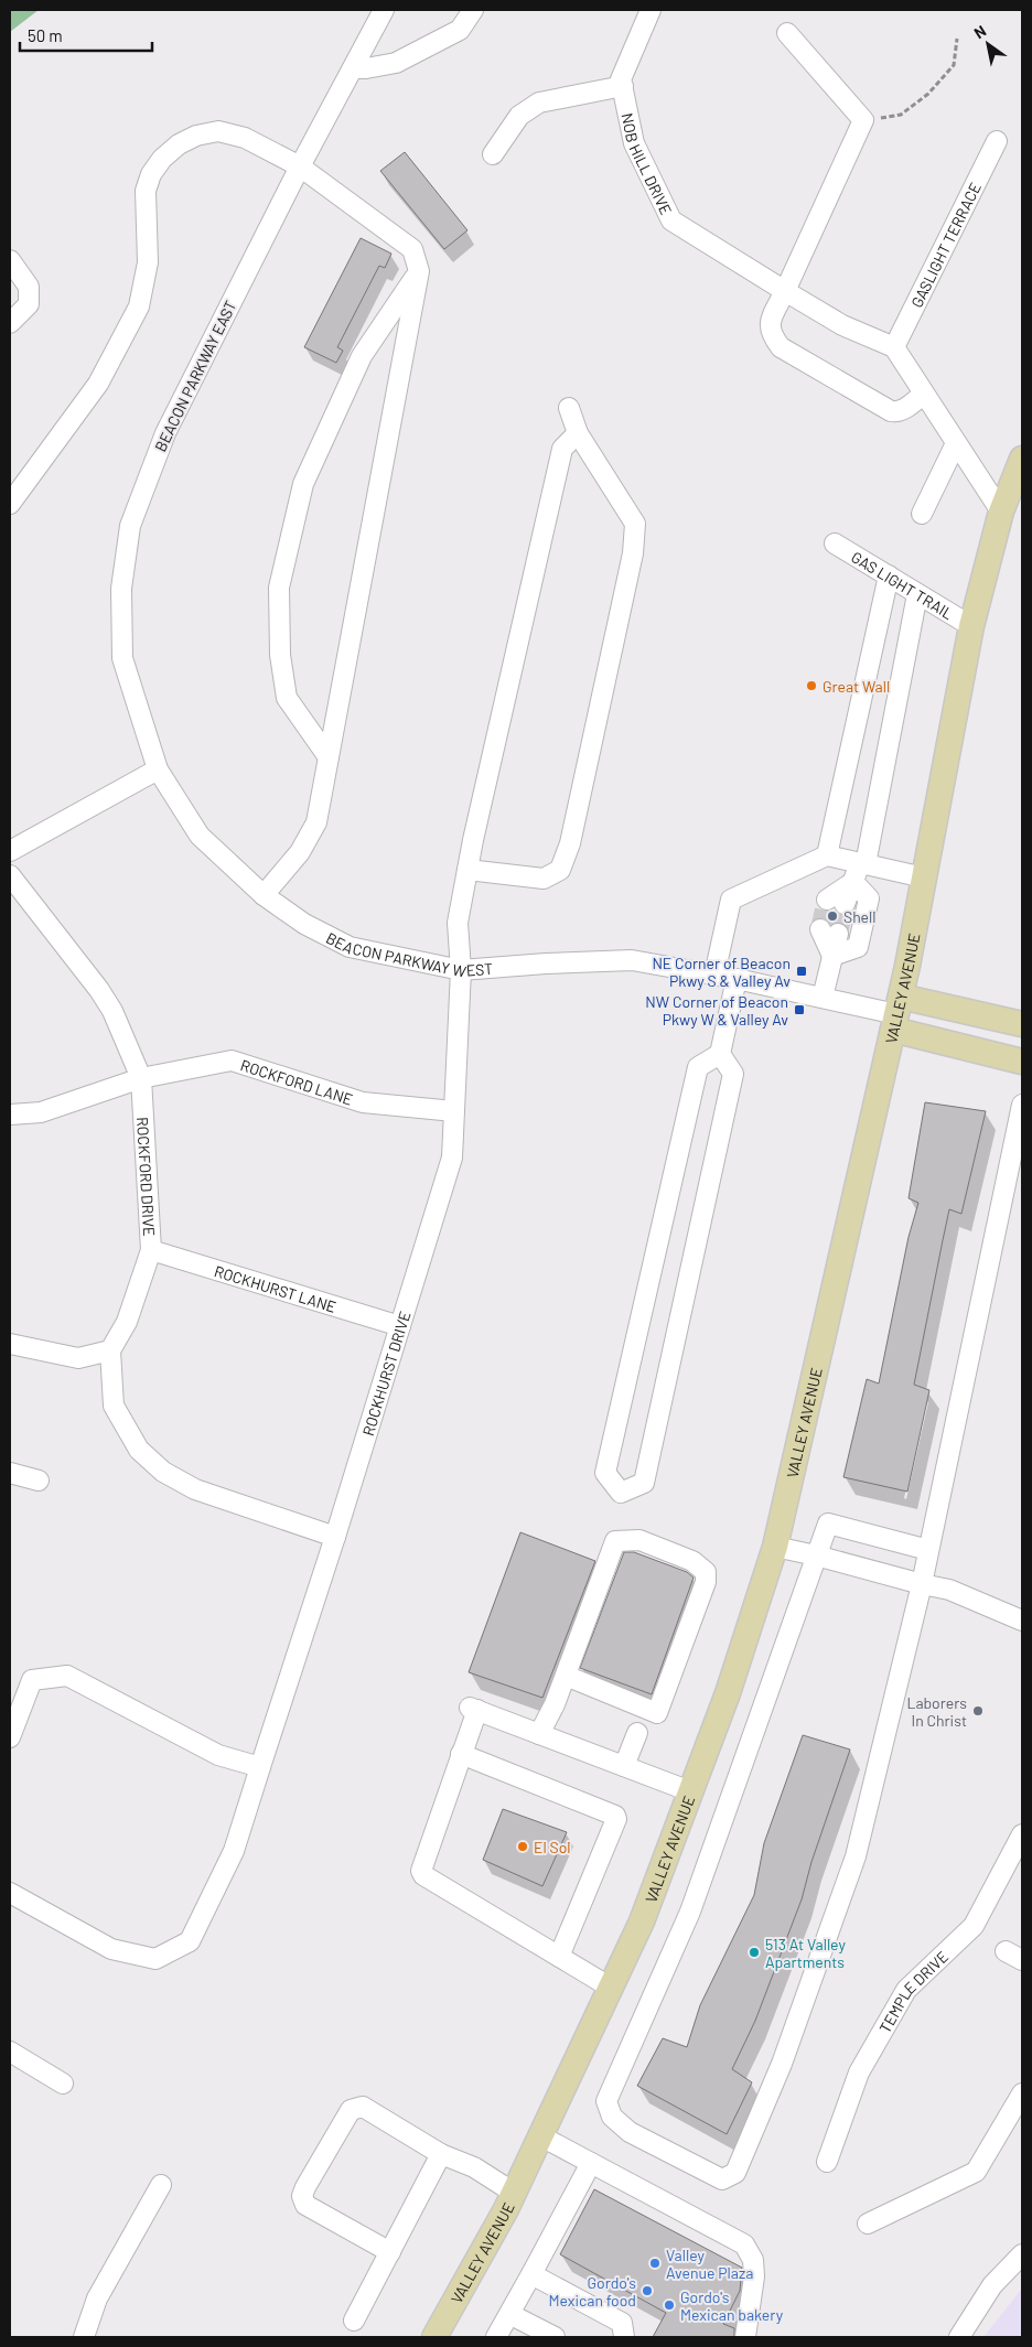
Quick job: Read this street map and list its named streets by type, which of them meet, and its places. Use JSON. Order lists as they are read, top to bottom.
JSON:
{
  "streets": {
    "main road": ["VALLEY AVENUE"],
    "street": [
      "NOB HILL DRIVE",
      "GASLIGHT TERRACE",
      "BEACON PARKWAY EAST",
      "GAS LIGHT TRAIL",
      "BEACON PARKWAY WEST",
      "ROCKFORD LANE",
      "ROCKFORD DRIVE",
      "ROCKHURST LANE",
      "ROCKHURST DRIVE",
      "TEMPLE DRIVE"
    ]
  },
  "crossings": [
    ["NOB HILL DRIVE", "GASLIGHT TERRACE"],
    ["BEACON PARKWAY EAST", "BEACON PARKWAY WEST"],
    ["GAS LIGHT TRAIL", "VALLEY AVENUE"],
    ["BEACON PARKWAY WEST", "VALLEY AVENUE"],
    ["BEACON PARKWAY WEST", "ROCKHURST DRIVE"],
    ["ROCKFORD LANE", "ROCKFORD DRIVE"],
    ["ROCKFORD LANE", "ROCKHURST DRIVE"],
    ["ROCKFORD DRIVE", "ROCKHURST LANE"],
    ["ROCKHURST LANE", "ROCKHURST DRIVE"]
  ],
  "places": {
    "other": [
      "Great Wall",
      "Shell",
      "Laborers In Christ",
      "El Sol",
      "513 At Valley Apartments",
      "Valley Avenue Plaza",
      "Gordo's Mexican food",
      "Gordo's Mexican bakery"
    ],
    "transit": ["NE Corner of Beacon Pkwy S & Valley Av", "NW Corner of Beacon Pkwy W & Valley Av"]
  },
  "scale_bar": "50 m",
  "north": "top left"
}
